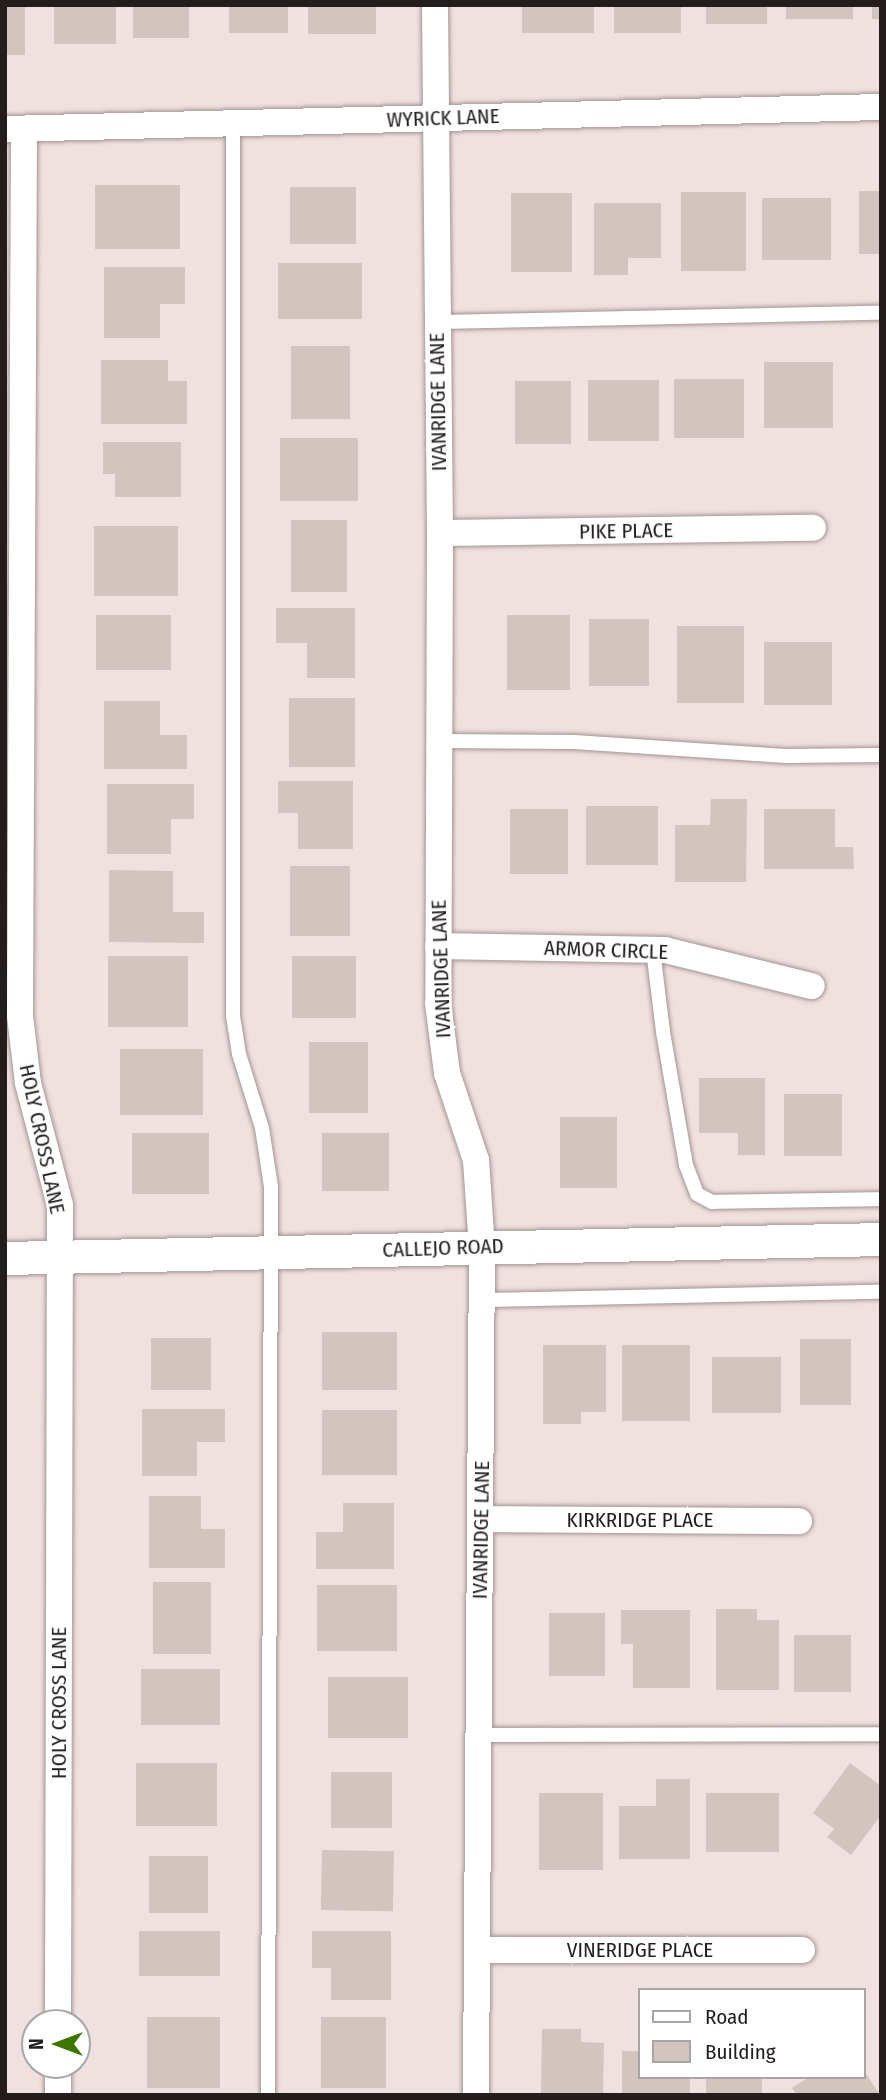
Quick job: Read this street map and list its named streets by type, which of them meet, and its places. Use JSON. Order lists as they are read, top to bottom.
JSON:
{
  "streets": {
    "street": [
      "WYRICK LANE",
      "IVANRIDGE LANE",
      "PIKE PLACE",
      "ARMOR CIRCLE",
      "HOLY CROSS LANE",
      "CALLEJO ROAD",
      "KIRKRIDGE PLACE",
      "VINERIDGE PLACE"
    ]
  },
  "crossings": [
    ["WYRICK LANE", "IVANRIDGE LANE"],
    ["WYRICK LANE", "HOLY CROSS LANE"],
    ["IVANRIDGE LANE", "PIKE PLACE"],
    ["IVANRIDGE LANE", "ARMOR CIRCLE"],
    ["IVANRIDGE LANE", "CALLEJO ROAD"],
    ["IVANRIDGE LANE", "KIRKRIDGE PLACE"],
    ["IVANRIDGE LANE", "VINERIDGE PLACE"],
    ["HOLY CROSS LANE", "CALLEJO ROAD"]
  ],
  "legend": ["Road", "Building"],
  "north": "left"
}
